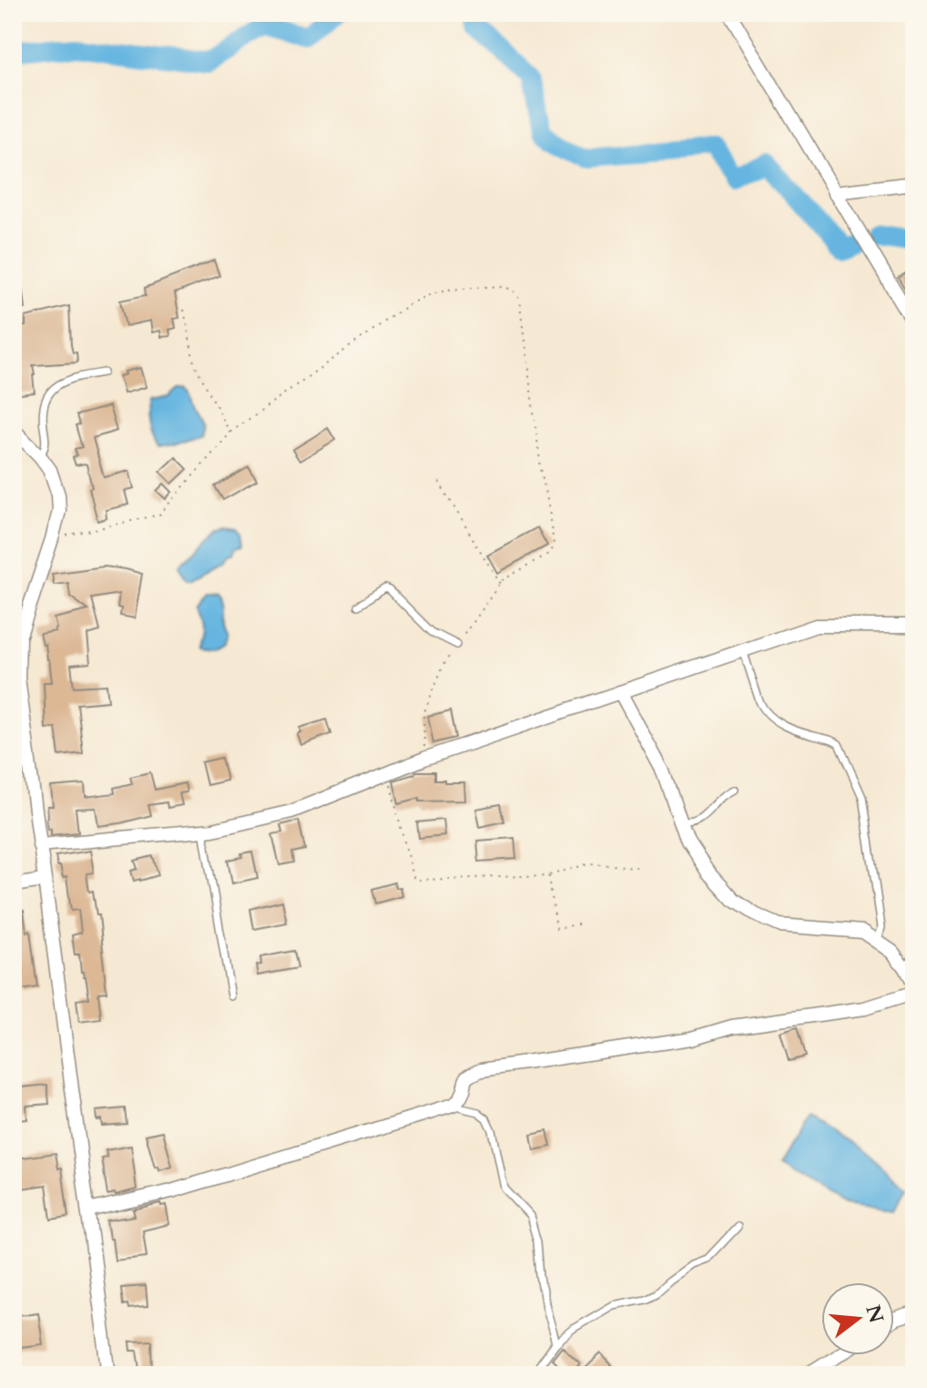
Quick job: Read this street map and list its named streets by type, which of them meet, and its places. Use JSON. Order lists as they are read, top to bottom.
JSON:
{
  "north": "right"
}
